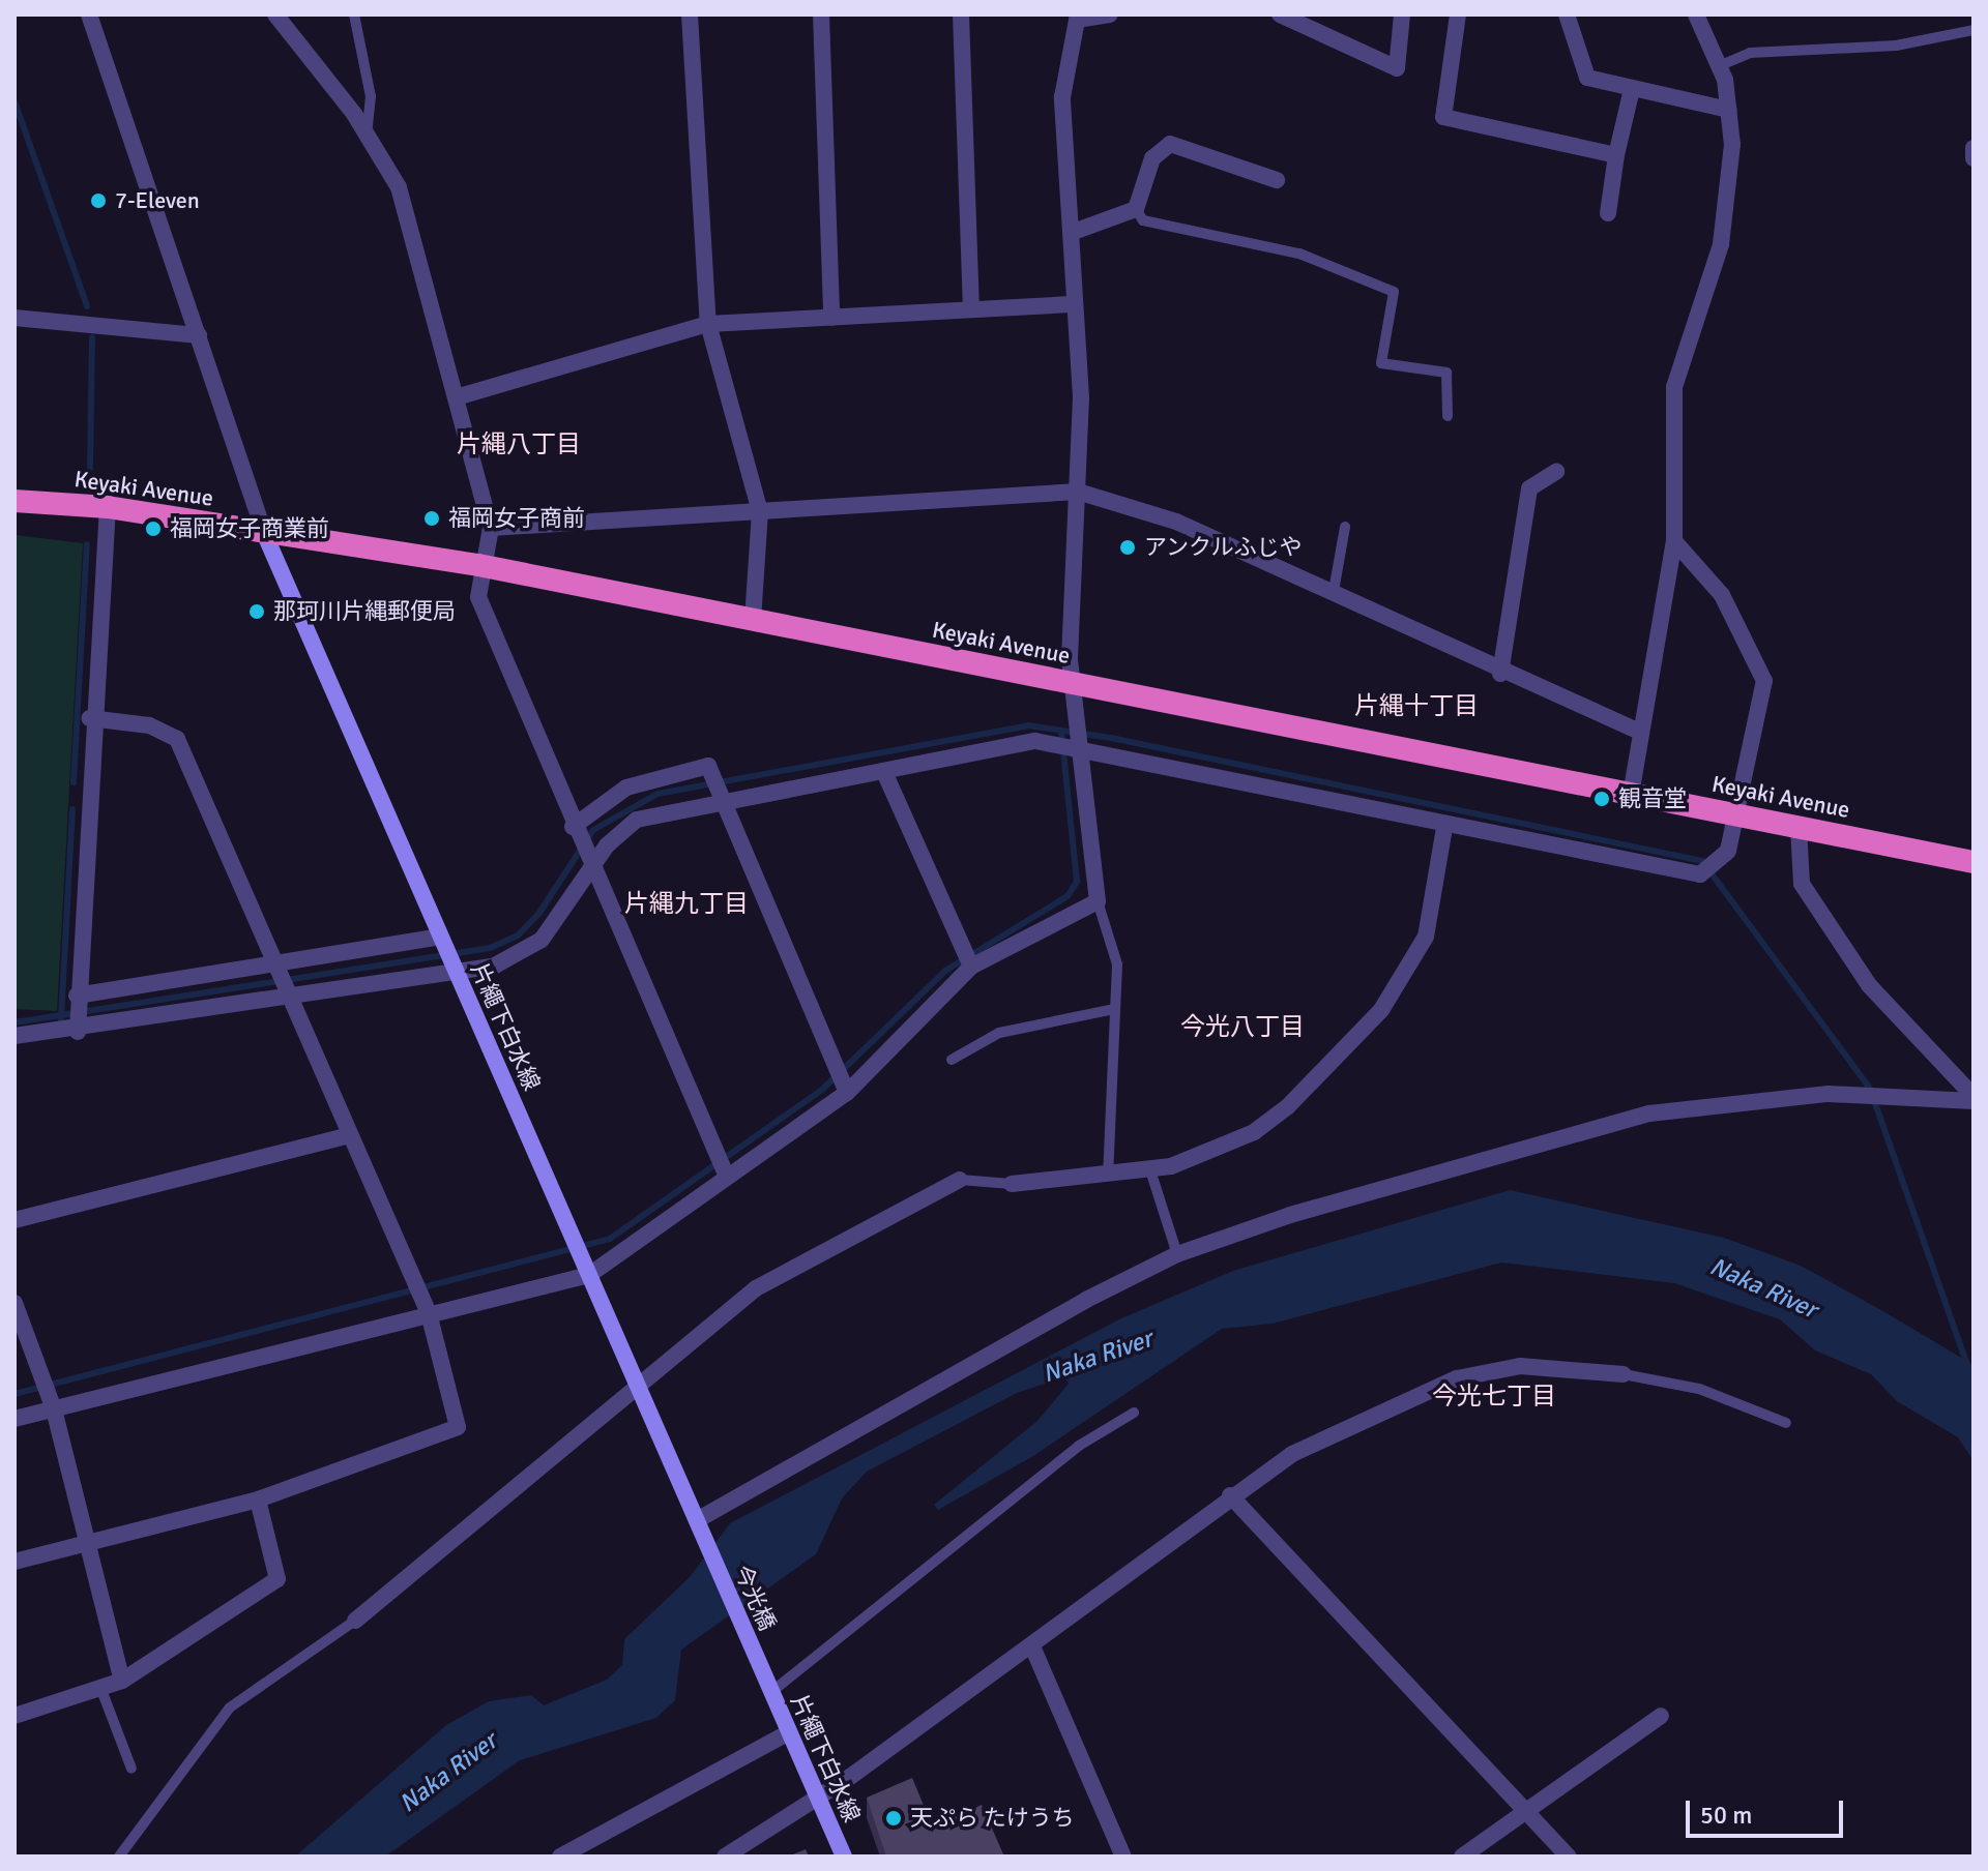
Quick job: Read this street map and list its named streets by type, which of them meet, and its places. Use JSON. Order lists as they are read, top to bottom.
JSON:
{
  "streets": {
    "highway": ["Keyaki Avenue"],
    "main road": ["片繩下白水線", "今光橋"]
  },
  "crossings": [
    ["Keyaki Avenue", "片繩下白水線"],
    ["片繩下白水線", "今光橋"]
  ],
  "districts": [
    "片縄八丁目",
    "片縄十丁目",
    "片縄九丁目",
    "今光八丁目",
    "今光七丁目"
  ],
  "water": ["Naka River"],
  "places": [
    "7-Eleven",
    "福岡女子商前",
    "福岡女子商業前",
    "アンクルふじや",
    "那珂川片縄郵便局",
    "観音堂",
    "天ぷら たけうち"
  ],
  "scale_bar": "50 m"
}
